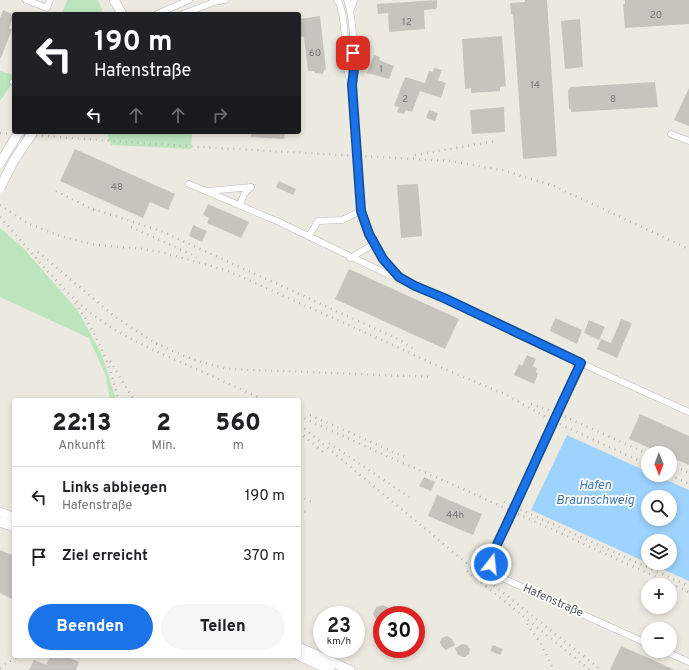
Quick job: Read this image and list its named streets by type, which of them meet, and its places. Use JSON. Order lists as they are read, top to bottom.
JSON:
{
  "streets": {
    "street": ["Hafenstraße"]
  },
  "water": ["Hafen Braunschweig"],
  "house_numbers": [
    "20",
    "12",
    "60",
    "1",
    "14",
    "2",
    "8",
    "48",
    "44h"
  ],
  "north": "bottom",
  "page": {
    "turn": ["190 m", "Hafenstraße"],
    "eta": [
      "22:13",
      "Ankunft",
      "2",
      "Min.",
      "560",
      "m"
    ],
    "map_buttons": ["+", "−"],
    "list": [
      {
        "name": "Links abbiegen",
        "note": "Hafenstraße",
        "value": "190 m"
      },
      {
        "name": "Ziel erreicht",
        "value": "370 m"
      }
    ],
    "buttons": ["Beenden", "Teilen"],
    "speed": "23 km/h",
    "limit": "30"
  }
}
